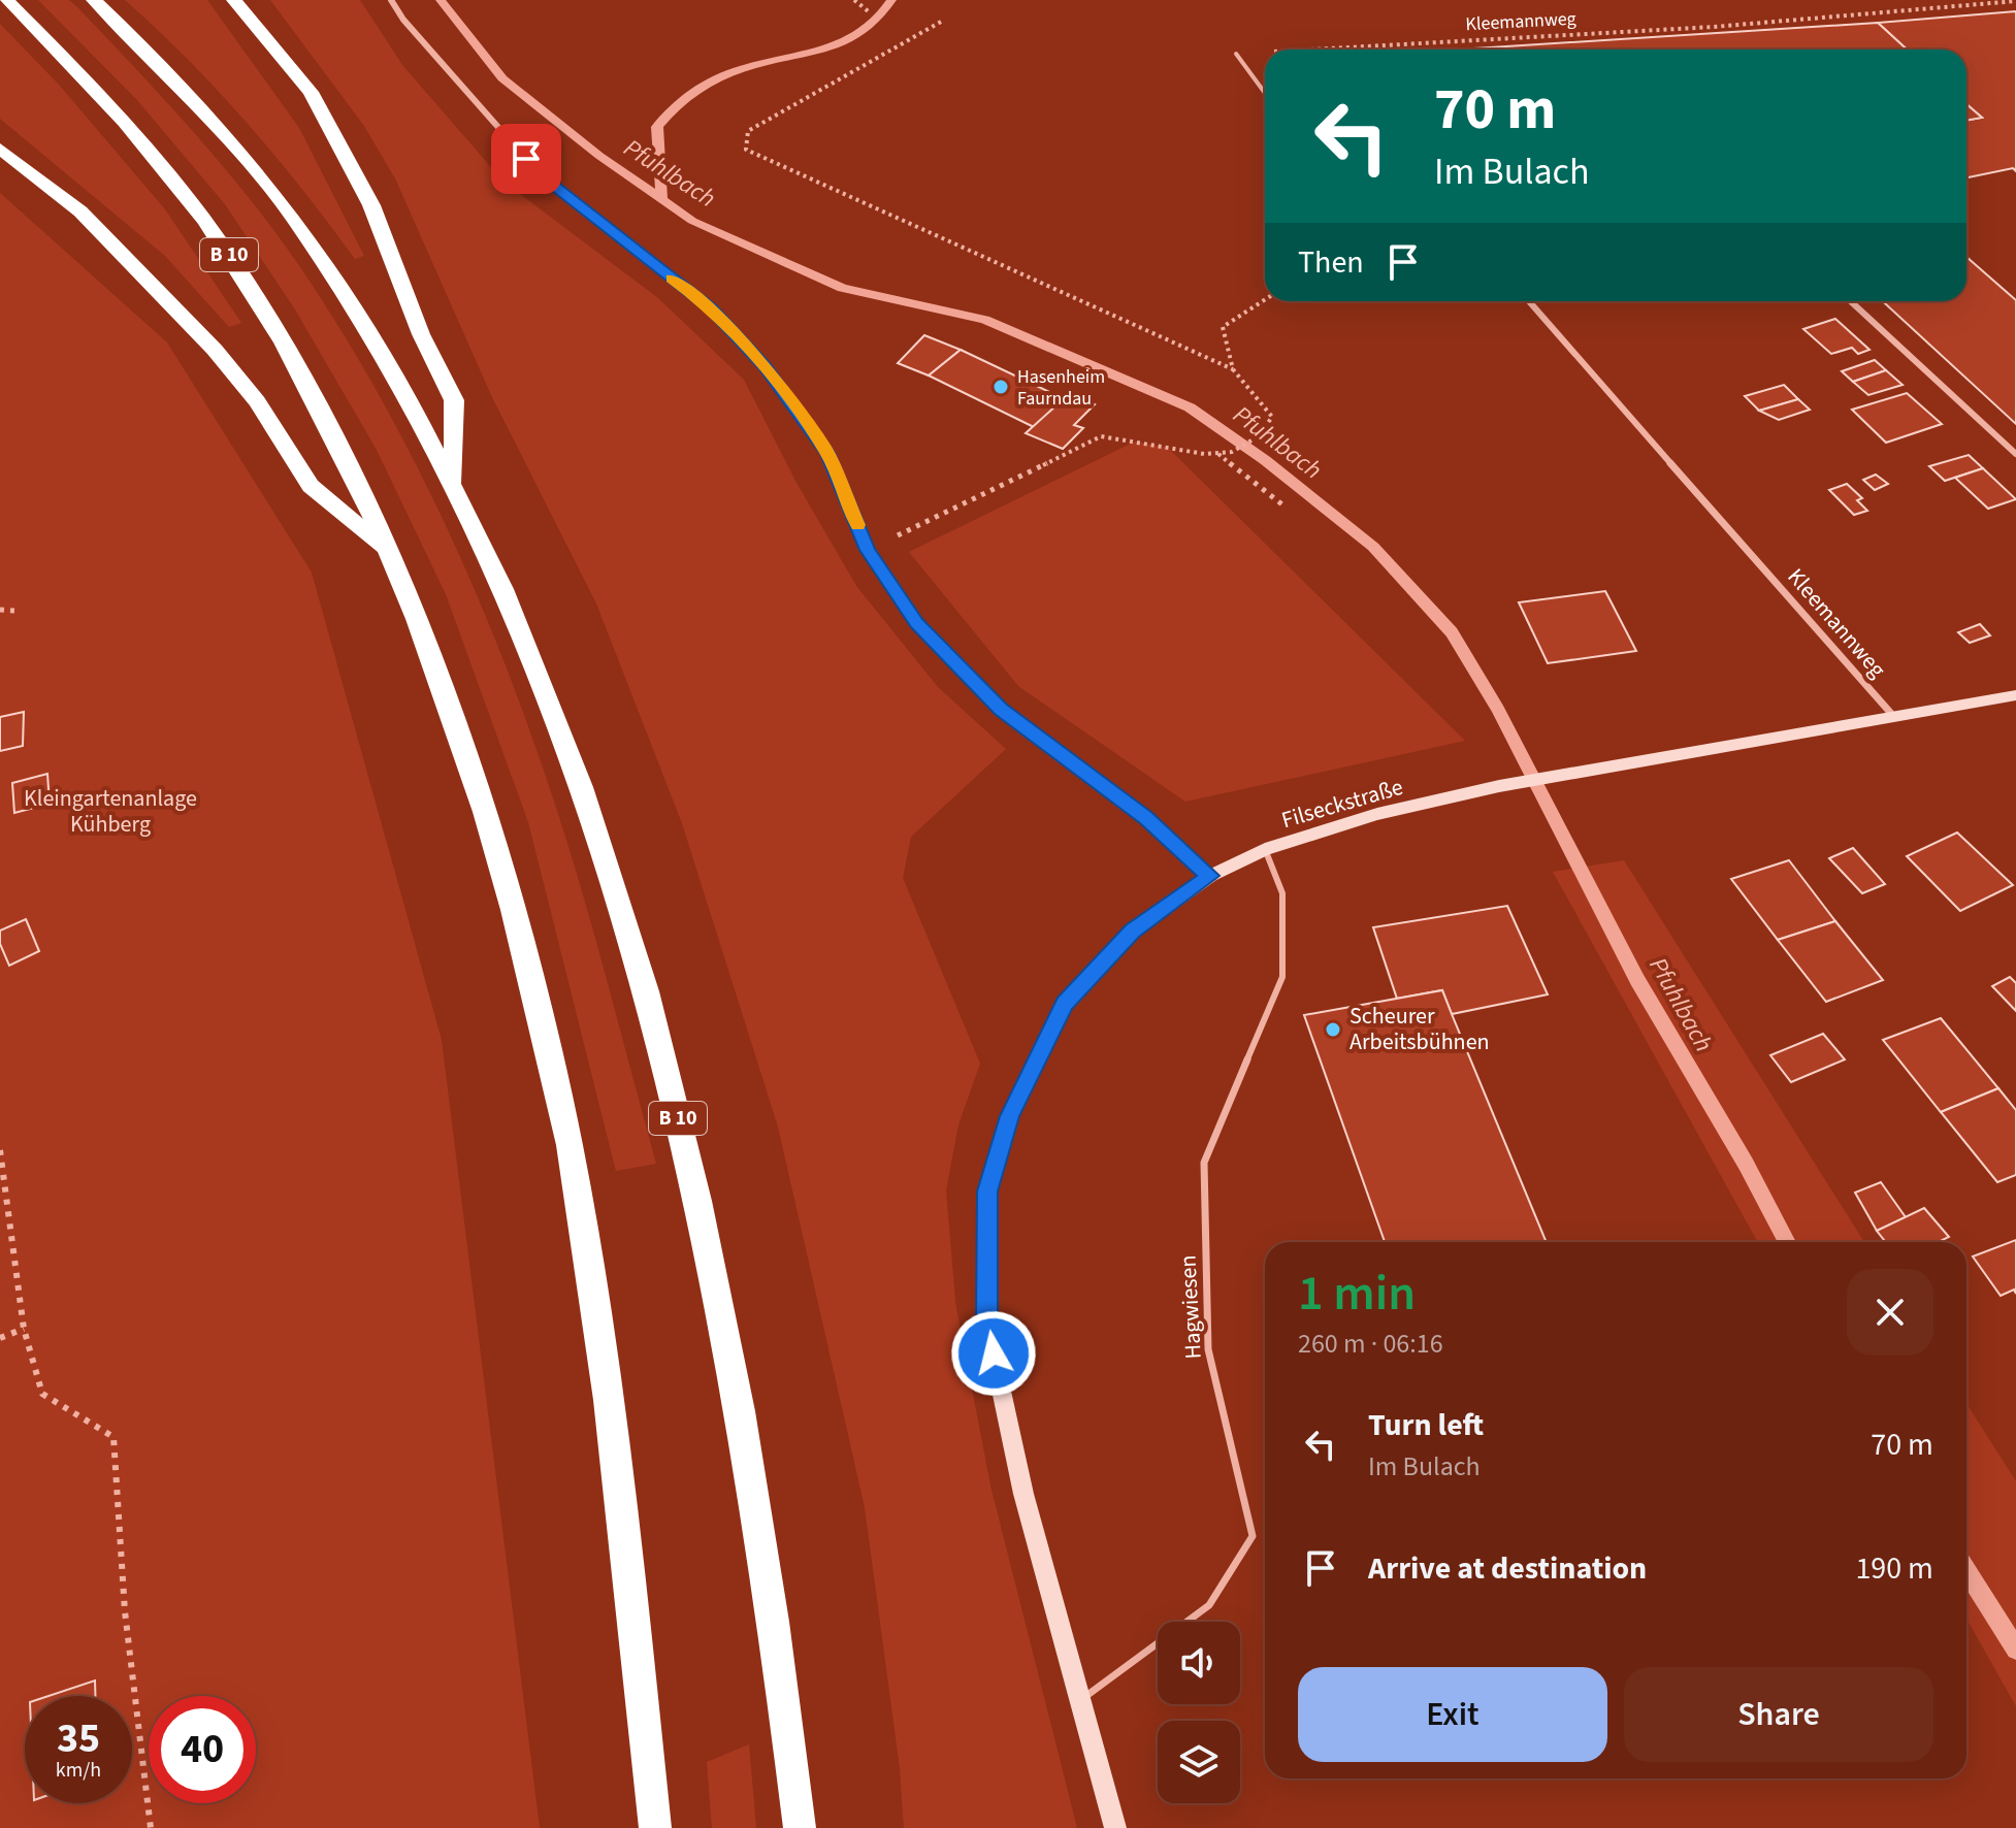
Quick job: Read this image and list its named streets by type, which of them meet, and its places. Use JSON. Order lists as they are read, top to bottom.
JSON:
{
  "streets": {
    "highway": ["B 10"],
    "street": ["Kleemannweg", "Filseckstraße"],
    "lane": ["Hagwiesen"]
  },
  "crossings": [
    ["Kleemannweg", "Filseckstraße"],
    ["Filseckstraße", "Hagwiesen"]
  ],
  "water": ["Pfuhlbach"],
  "parks": ["Kleingartenanlage Kühberg"],
  "places": ["Hasenheim Faurndau", "Scheurer Arbeitsbühnen"],
  "page": {
    "turn": ["70 m", "Im Bulach"],
    "then": "Then",
    "heading": ["1 min", "260 m · 06:16"],
    "list": [
      {
        "name": "Turn left",
        "note": "Im Bulach",
        "value": "70 m"
      },
      {
        "name": "Arrive at destination",
        "value": "190 m"
      }
    ],
    "buttons": ["Exit", "Share"],
    "speed": "35 km/h",
    "limit": "40"
  }
}
